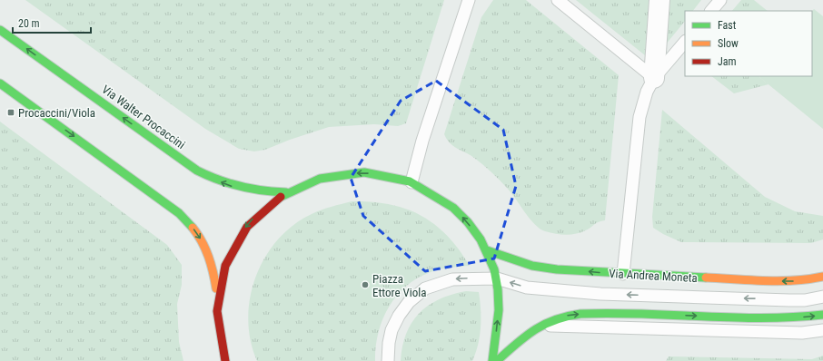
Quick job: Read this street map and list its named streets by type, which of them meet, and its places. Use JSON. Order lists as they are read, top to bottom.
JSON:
{
  "streets": {
    "street": ["Via Walter Procaccini", "Via Andrea Moneta"]
  },
  "places": {
    "transit": ["Procaccini/Viola"],
    "other": ["Piazza Ettore Viola"]
  },
  "legend": ["Fast", "Slow", "Jam"],
  "scale_bar": "20 m"
}
